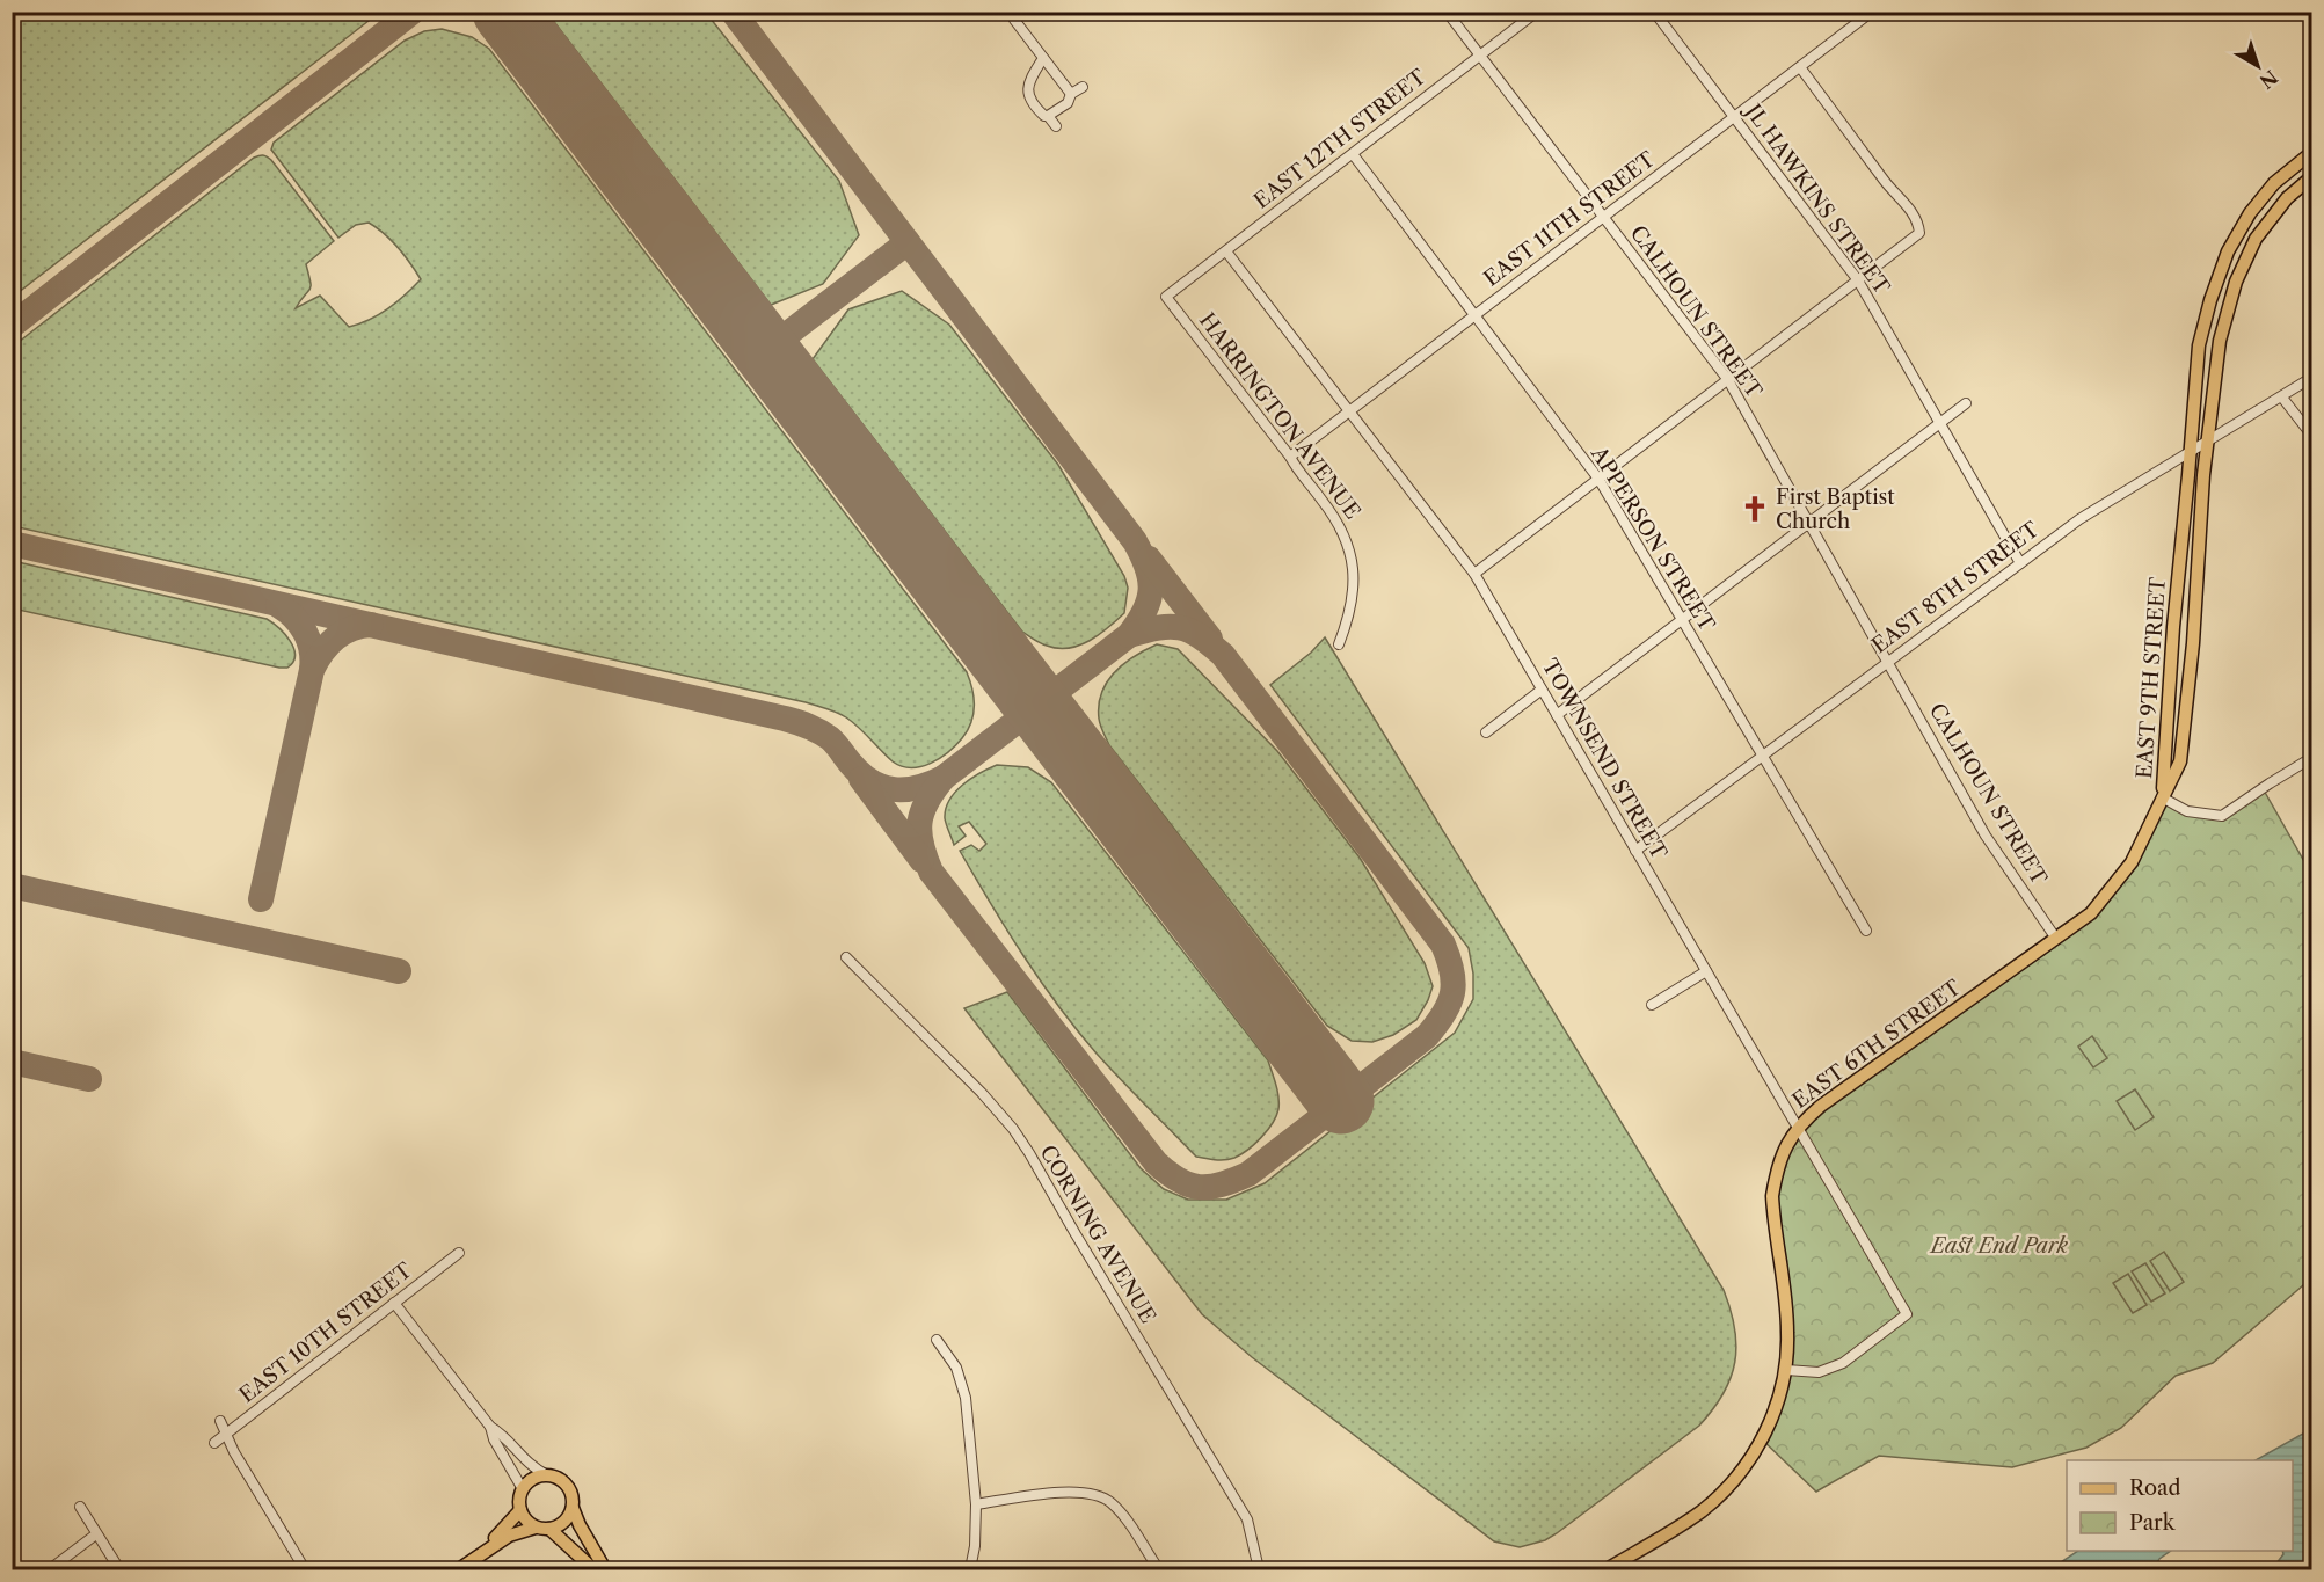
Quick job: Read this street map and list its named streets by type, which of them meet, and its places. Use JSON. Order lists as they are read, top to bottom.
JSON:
{
  "streets": {
    "main road": ["EAST 9TH STREET", "EAST 6TH STREET"],
    "street": [
      "EAST 12TH STREET",
      "JL HAWKINS STREET",
      "EAST 11TH STREET",
      "CALHOUN STREET",
      "HARRINGTON AVENUE",
      "APPERSON STREET",
      "EAST 8TH STREET",
      "TOWNSEND STREET",
      "CORNING AVENUE",
      "EAST 10TH STREET"
    ]
  },
  "crossings": [
    ["EAST 12TH STREET", "CALHOUN STREET"],
    ["EAST 12TH STREET", "HARRINGTON AVENUE"],
    ["EAST 12TH STREET", "APPERSON STREET"],
    ["EAST 12TH STREET", "TOWNSEND STREET"],
    ["JL HAWKINS STREET", "EAST 11TH STREET"],
    ["JL HAWKINS STREET", "EAST 8TH STREET"],
    ["EAST 11TH STREET", "CALHOUN STREET"],
    ["EAST 11TH STREET", "HARRINGTON AVENUE"],
    ["EAST 11TH STREET", "APPERSON STREET"],
    ["EAST 11TH STREET", "TOWNSEND STREET"],
    ["CALHOUN STREET", "EAST 8TH STREET"],
    ["CALHOUN STREET", "EAST 6TH STREET"],
    ["APPERSON STREET", "EAST 8TH STREET"],
    ["EAST 8TH STREET", "EAST 9TH STREET"],
    ["EAST 8TH STREET", "TOWNSEND STREET"],
    ["EAST 9TH STREET", "EAST 6TH STREET"],
    ["TOWNSEND STREET", "EAST 6TH STREET"]
  ],
  "parks": ["East End Park"],
  "places": {
    "church": ["First Baptist Church"]
  },
  "legend": ["Road", "Park"],
  "north": "bottom right"
}
